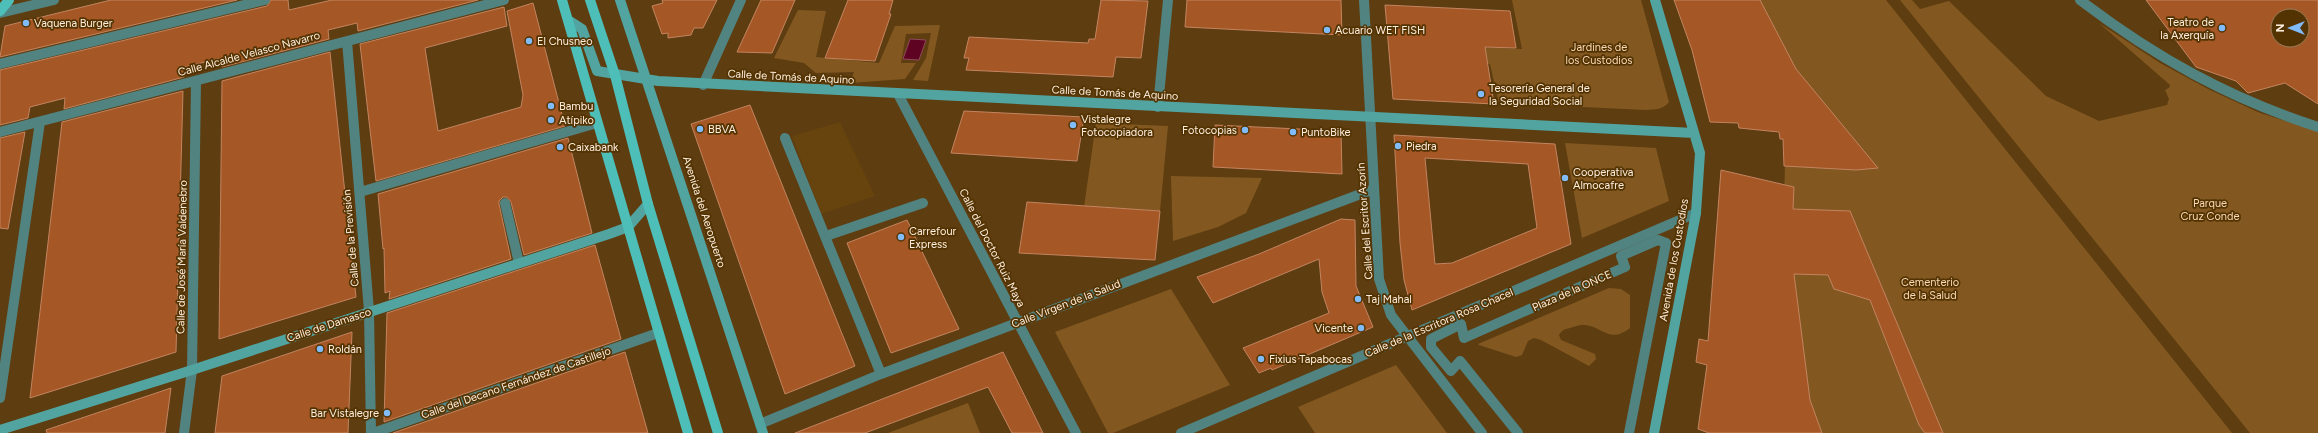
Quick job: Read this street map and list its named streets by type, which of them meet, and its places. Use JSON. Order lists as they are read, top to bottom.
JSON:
{
  "streets": {
    "street": [
      "Calle Alcalde Velasco Navarro",
      "Calle de Tomás de Aquino",
      "Avenida del Aeropuerto",
      "Calle del Escritor Azorín",
      "Calle de la Previsión",
      "Calle del Doctor Ruiz Maya",
      "Calle de José María Valdenebro",
      "Avenida de los Custodios",
      "Plaza de la ONCE",
      "Calle Virgen de la Salud",
      "Calle de la Escritora Rosa Chacel",
      "Calle de Damasco",
      "Calle del Decano Fernández de Castillejo"
    ]
  },
  "crossings": [
    ["Calle Alcalde Velasco Navarro", "Calle de la Previsión"],
    ["Calle Alcalde Velasco Navarro", "Calle de José María Valdenebro"],
    ["Calle de Tomás de Aquino", "Avenida del Aeropuerto"],
    ["Calle de Tomás de Aquino", "Calle del Escritor Azorín"],
    ["Calle de Tomás de Aquino", "Calle del Doctor Ruiz Maya"],
    ["Calle de Tomás de Aquino", "Avenida de los Custodios"],
    ["Avenida del Aeropuerto", "Calle Virgen de la Salud"],
    ["Calle del Escritor Azorín", "Calle Virgen de la Salud"],
    ["Calle del Escritor Azorín", "Calle de la Escritora Rosa Chacel"],
    ["Calle de la Previsión", "Calle de Damasco"],
    ["Calle de la Previsión", "Calle del Decano Fernández de Castillejo"],
    ["Calle del Doctor Ruiz Maya", "Calle Virgen de la Salud"],
    ["Calle de José María Valdenebro", "Calle de Damasco"],
    ["Avenida de los Custodios", "Calle de la Escritora Rosa Chacel"]
  ],
  "parks": ["Jardines de los Custodios", "Parque Cruz Conde", "Cementerio de la Salud"],
  "places": [
    "Vaquena Burger",
    "Teatro de la Axerquía",
    "Acuario WET FISH",
    "El Chusneo",
    "Tesorería General de la Seguridad Social",
    "Bambu",
    "Atípiko",
    "Vistalegre Fotocopiadora",
    "BBVA",
    "Fotocopias",
    "PuntoBike",
    "Piedra",
    "Caixabank",
    "Cooperativa Almocafre",
    "Carrefour Express",
    "Taj Mahal",
    "Vicente",
    "Roldán",
    "Fixius Tapabocas",
    "Bar Vistalegre"
  ],
  "north": "left"
}
